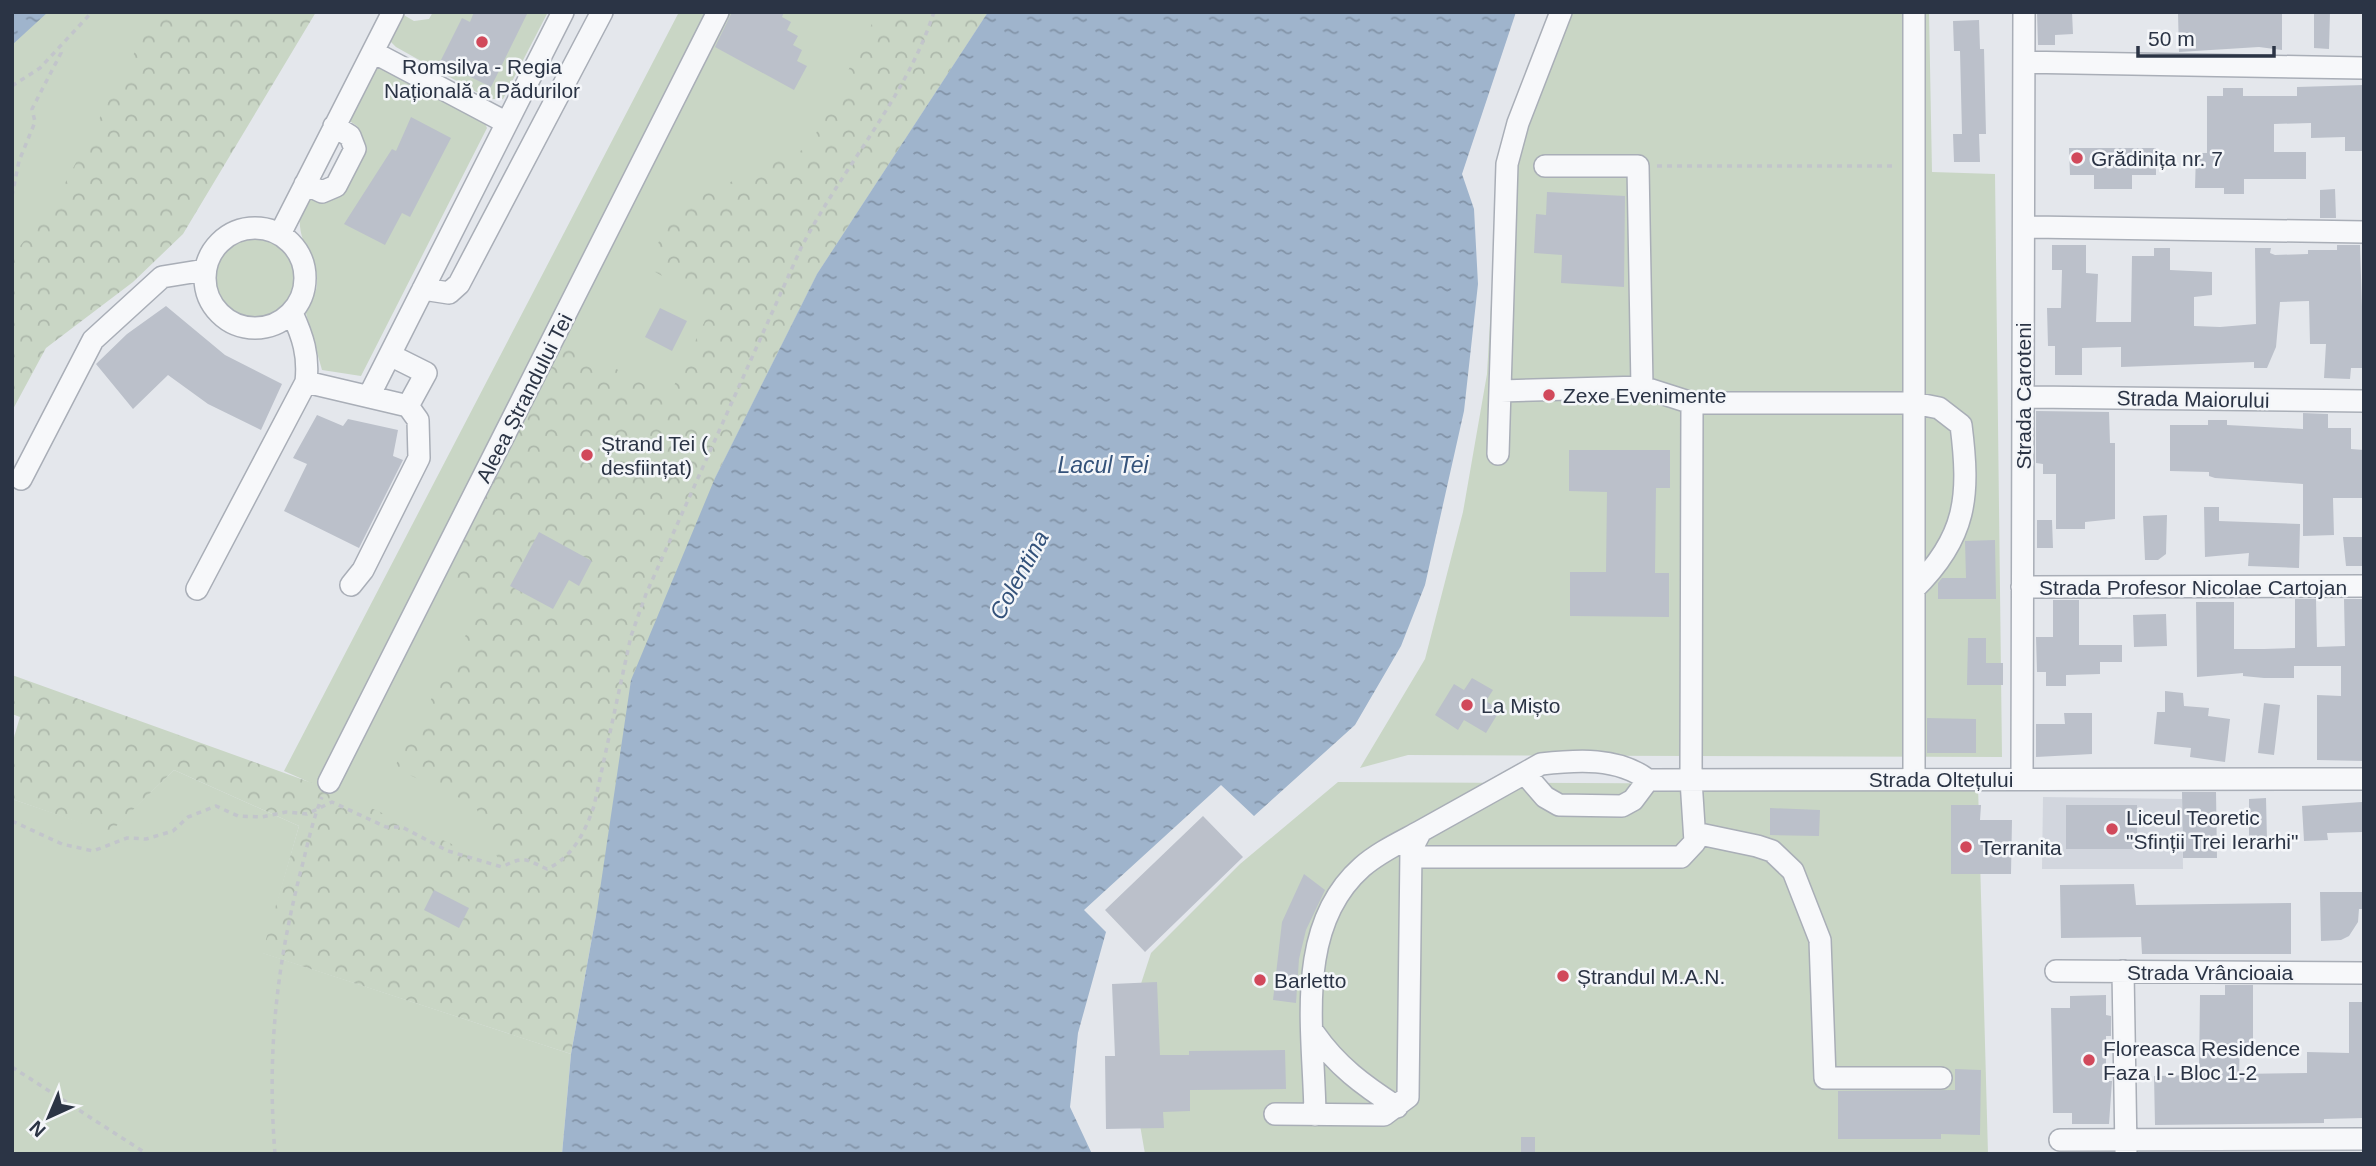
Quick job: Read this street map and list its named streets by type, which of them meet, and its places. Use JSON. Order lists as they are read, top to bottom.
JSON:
{
  "streets": {
    "street": [
      "Strada Caroteni",
      "Aleea Ștrandului Tei",
      "Strada Maiorului",
      "Strada Profesor Nicolae Cartojan",
      "Strada Oltețului",
      "Strada Vrâncioaia"
    ]
  },
  "crossings": [
    ["Strada Caroteni", "Strada Maiorului"],
    ["Strada Caroteni", "Strada Profesor Nicolae Cartojan"],
    ["Strada Caroteni", "Strada Oltețului"]
  ],
  "water": ["Lacul Tei", "Colentina"],
  "places": [
    "Romsilva - Regia Națională a Pădurilor",
    "Grădinița nr. 7",
    "Zexe Evenimente",
    "Ștrand Tei ( desființat)",
    "La Mișto",
    "Liceul Teoretic \"Sfinții Trei Ierarhi\"",
    "Terranita",
    "Ștrandul M.A.N.",
    "Barletto",
    "Floreasca Residence Faza I - Bloc 1-2"
  ],
  "scale_bar": "50 m",
  "north": "bottom left"
}
